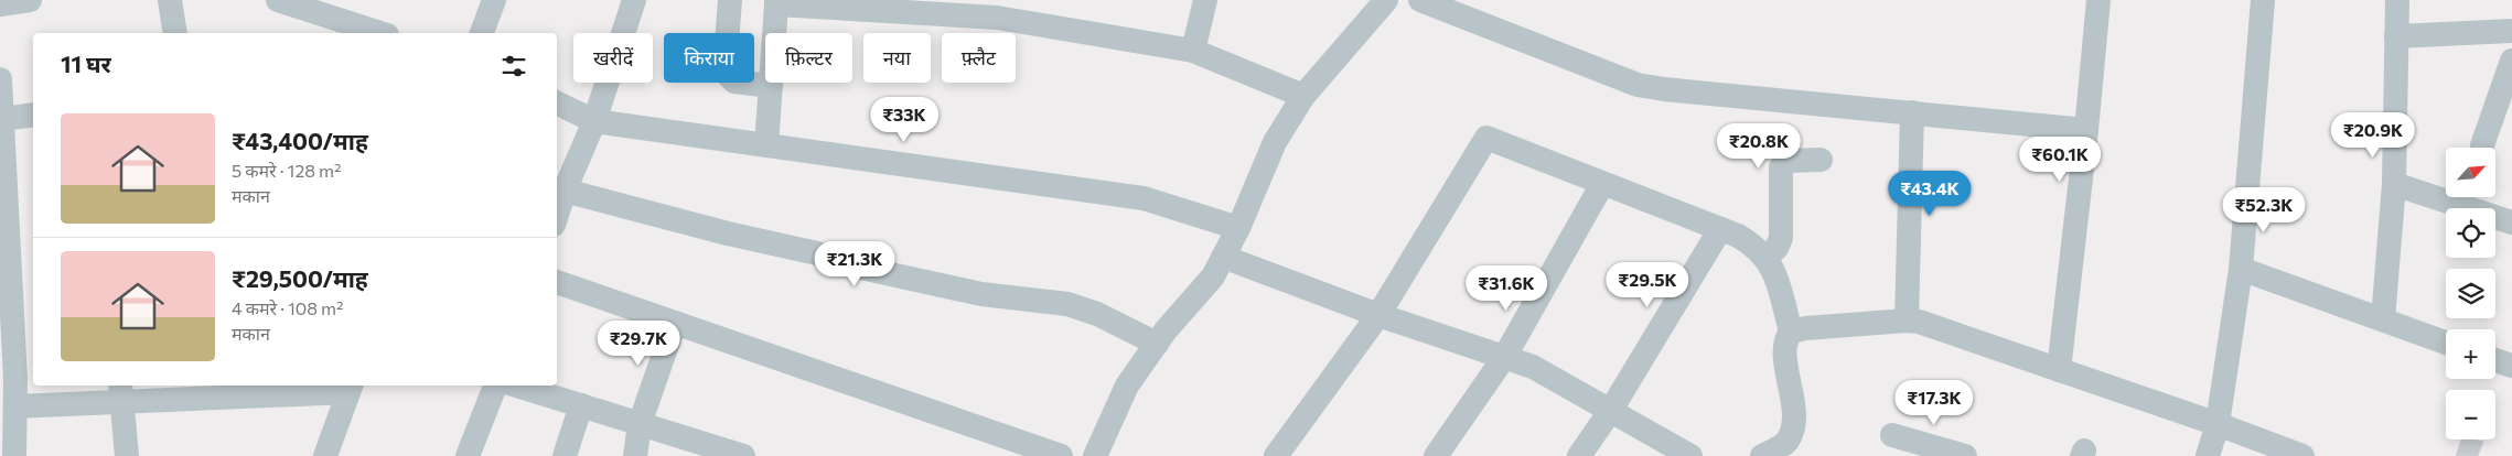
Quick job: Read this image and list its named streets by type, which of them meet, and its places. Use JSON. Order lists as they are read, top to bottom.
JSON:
{
  "north": "top right",
  "page": {
    "chip": [
      "खरीदें",
      "किराया",
      "फ़िल्टर",
      "नया",
      "फ़्लैट"
    ],
    "heading": "11 घर",
    "price": [
      "₹33K",
      "₹20.9K",
      "₹20.8K",
      "₹60.1K",
      "₹43.4K",
      "₹52.3K",
      "₹21.3K",
      "₹29.5K",
      "₹31.6K",
      "₹29.7K",
      "₹17.3K"
    ],
    "list": [
      {
        "name": "₹43,400/माह",
        "note": "5 कमरे · 128 m² · मकान"
      },
      {
        "name": "₹29,500/माह",
        "note": "4 कमरे · 108 m² · मकान"
      }
    ],
    "map_buttons": ["+", "−"]
  }
}
